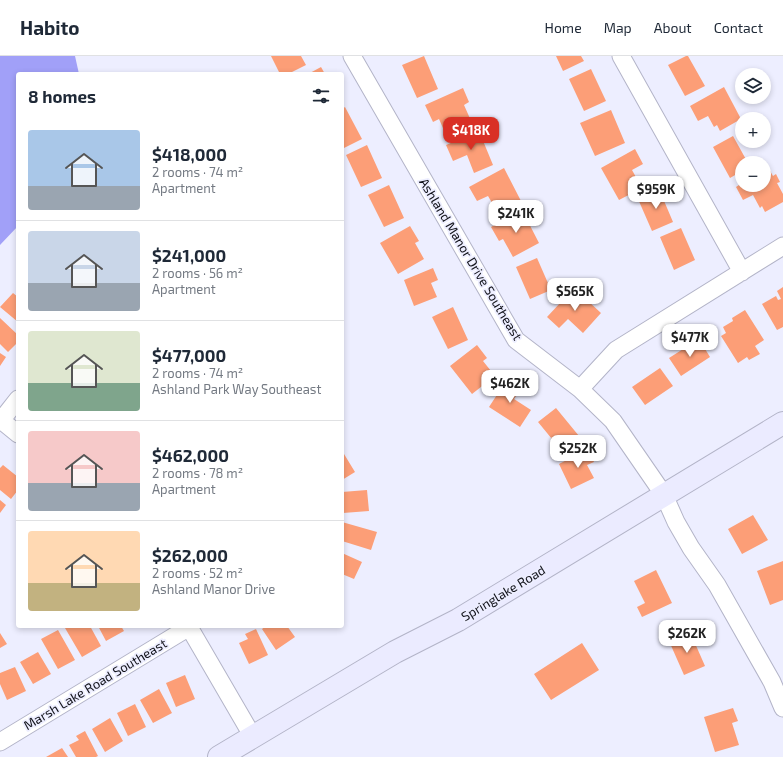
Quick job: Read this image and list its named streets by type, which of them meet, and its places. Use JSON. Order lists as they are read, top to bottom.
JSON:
{
  "streets": {
    "street": ["Ashland Manor Drive Southeast", "Springlake Road", "Marsh Lake Road Southeast"]
  },
  "crossings": [
    ["Ashland Manor Drive Southeast", "Springlake Road"]
  ],
  "page": {
    "header": "Habito",
    "nav": [
      "Home",
      "Map",
      "About",
      "Contact"
    ],
    "map_buttons": ["+", "−"],
    "heading": "8 homes",
    "price": [
      "$418K",
      "$959K",
      "$241K",
      "$565K",
      "$477K",
      "$462K",
      "$252K",
      "$262K"
    ],
    "list": [
      {
        "name": "$418,000",
        "note": "2 rooms · 74 m² · Apartment"
      },
      {
        "name": "$241,000",
        "note": "2 rooms · 56 m² · Apartment"
      },
      {
        "name": "$477,000",
        "note": "2 rooms · 74 m² · Ashland Park Way Southeast"
      },
      {
        "name": "$462,000",
        "note": "2 rooms · 78 m² · Apartment"
      },
      {
        "name": "$262,000",
        "note": "2 rooms · 52 m² · Ashland Manor Drive"
      }
    ]
  }
}
